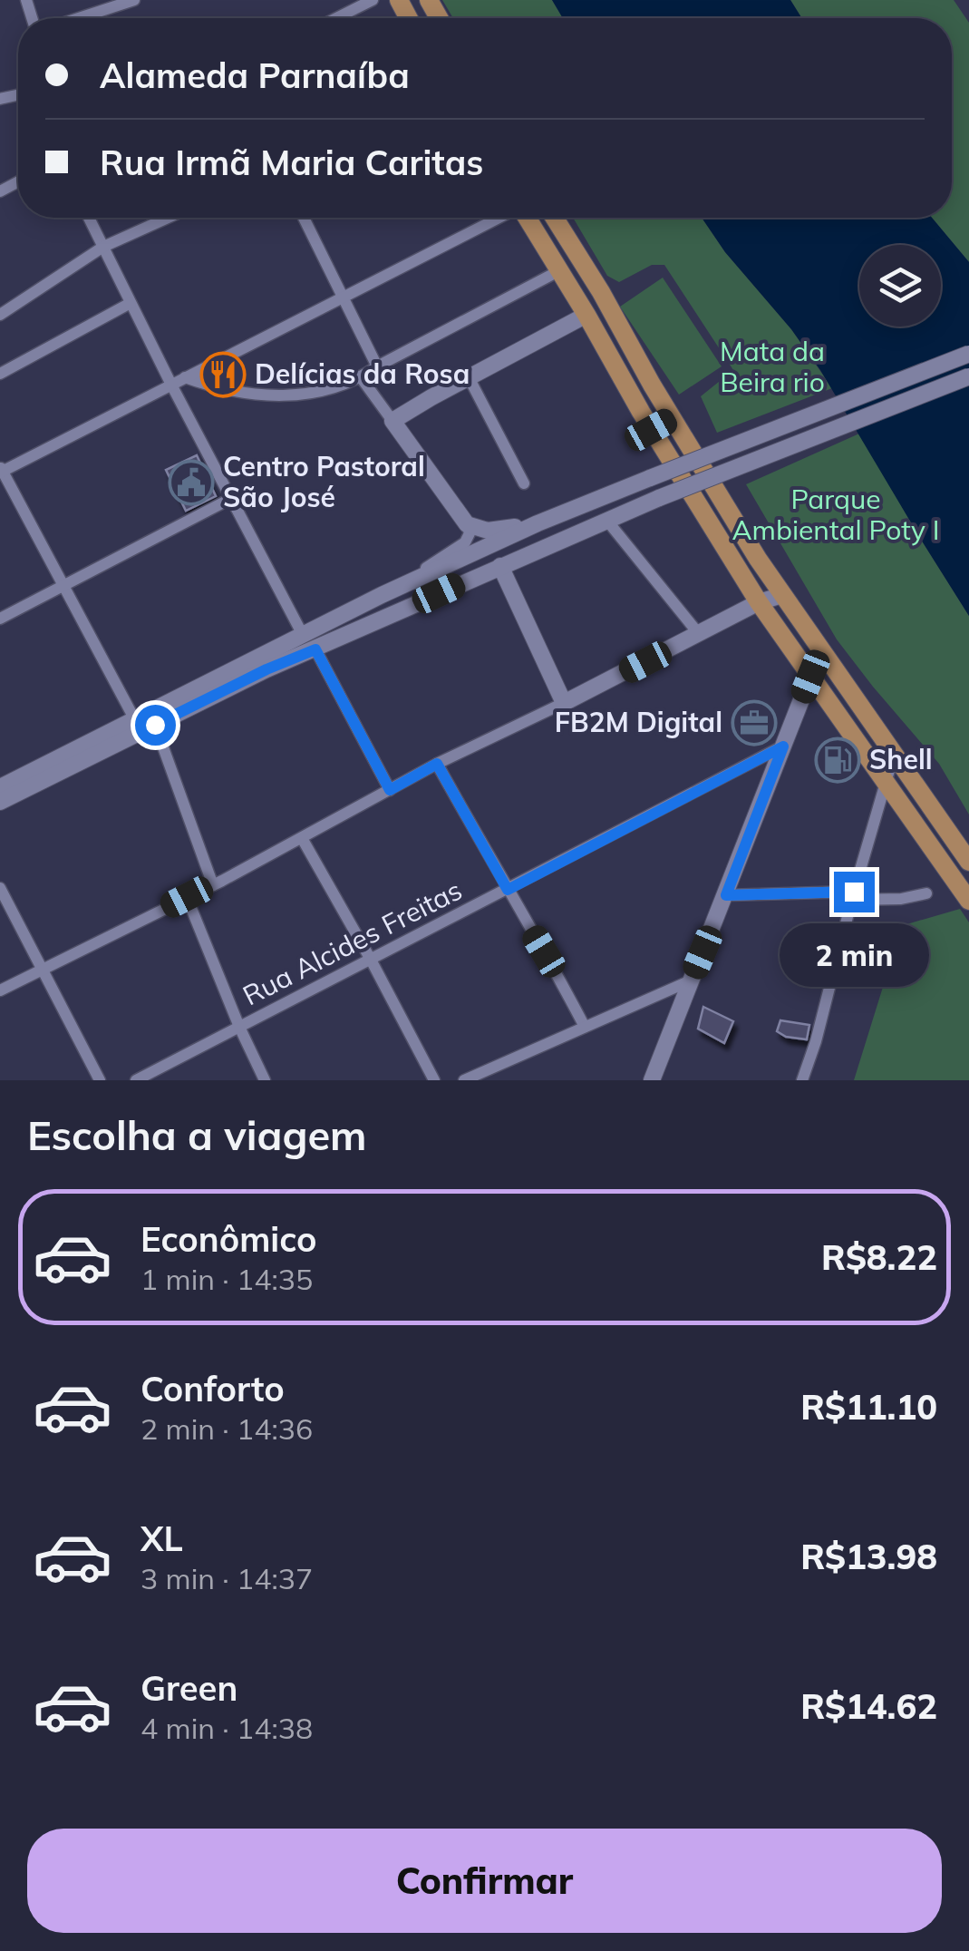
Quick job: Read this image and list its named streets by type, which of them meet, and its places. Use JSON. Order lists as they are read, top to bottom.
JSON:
{
  "streets": {
    "street": ["Rua Alcides Freitas"]
  },
  "parks": ["Mata da Beira rio", "Parque Ambiental Poty I"],
  "places": {
    "restaurant": ["Delícias da Rosa"],
    "public building": ["Centro Pastoral São José"],
    "office": ["FB2M Digital"],
    "fuel station": ["Shell"]
  },
  "page": {
    "banner": ["Alameda Parnaíba", "Rua Irmã Maria Caritas"],
    "bubble": "2 min",
    "heading": "Escolha a viagem",
    "list": [
      {
        "name": "Econômico",
        "note": "1 min · 14:35",
        "value": "R$8.22"
      },
      {
        "name": "Conforto",
        "note": "2 min · 14:36",
        "value": "R$11.10"
      },
      {
        "name": "XL",
        "note": "3 min · 14:37",
        "value": "R$13.98"
      },
      {
        "name": "Green",
        "note": "4 min · 14:38",
        "value": "R$14.62"
      }
    ],
    "buttons": "Confirmar"
  }
}
